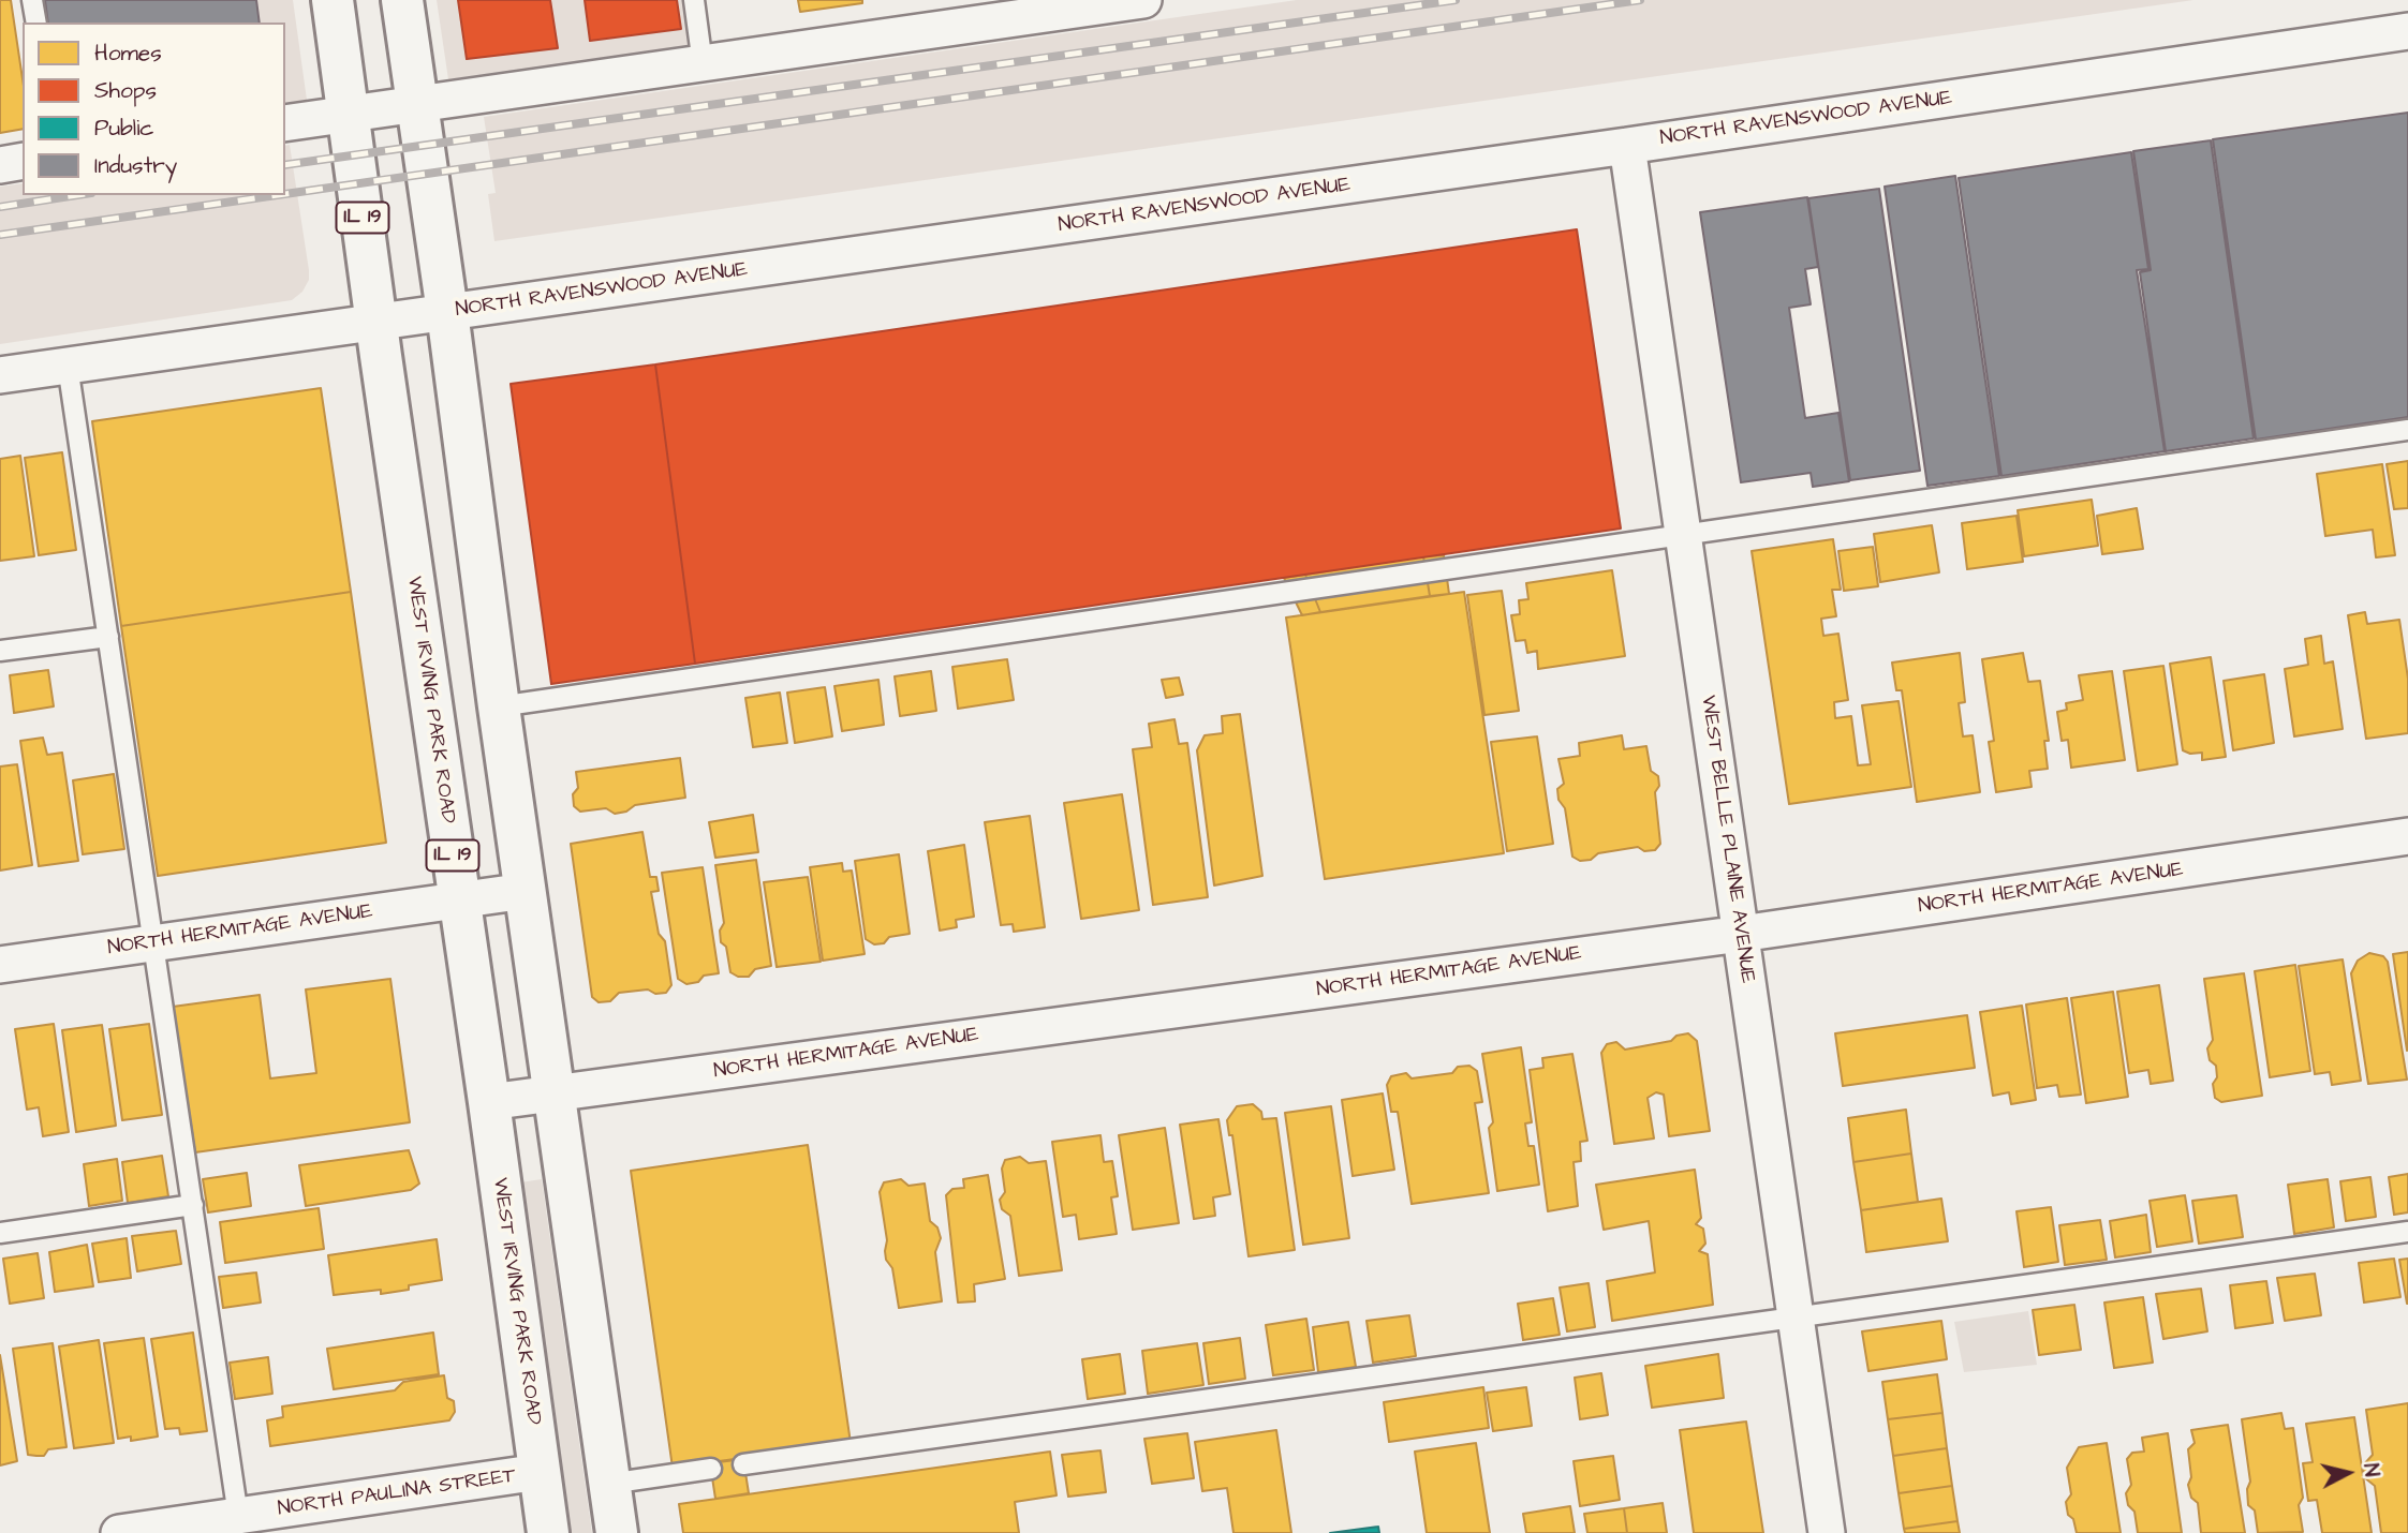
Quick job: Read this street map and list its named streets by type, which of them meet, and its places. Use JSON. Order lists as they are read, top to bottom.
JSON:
{
  "streets": {
    "main road": ["IL 19", "WEST IRVING PARK ROAD"],
    "street": [
      "NORTH RAVENSWOOD AVENUE",
      "WEST BELLE PLAINE AVENUE",
      "NORTH HERMITAGE AVENUE",
      "NORTH PAULINA STREET"
    ]
  },
  "crossings": [
    ["NORTH RAVENSWOOD AVENUE", "WEST IRVING PARK ROAD"],
    ["NORTH RAVENSWOOD AVENUE", "WEST BELLE PLAINE AVENUE"],
    ["WEST IRVING PARK ROAD", "NORTH HERMITAGE AVENUE"],
    ["WEST IRVING PARK ROAD", "NORTH PAULINA STREET"],
    ["WEST BELLE PLAINE AVENUE", "NORTH HERMITAGE AVENUE"]
  ],
  "legend": [
    "Homes",
    "Shops",
    "Public",
    "Industry"
  ],
  "north": "right"
}
